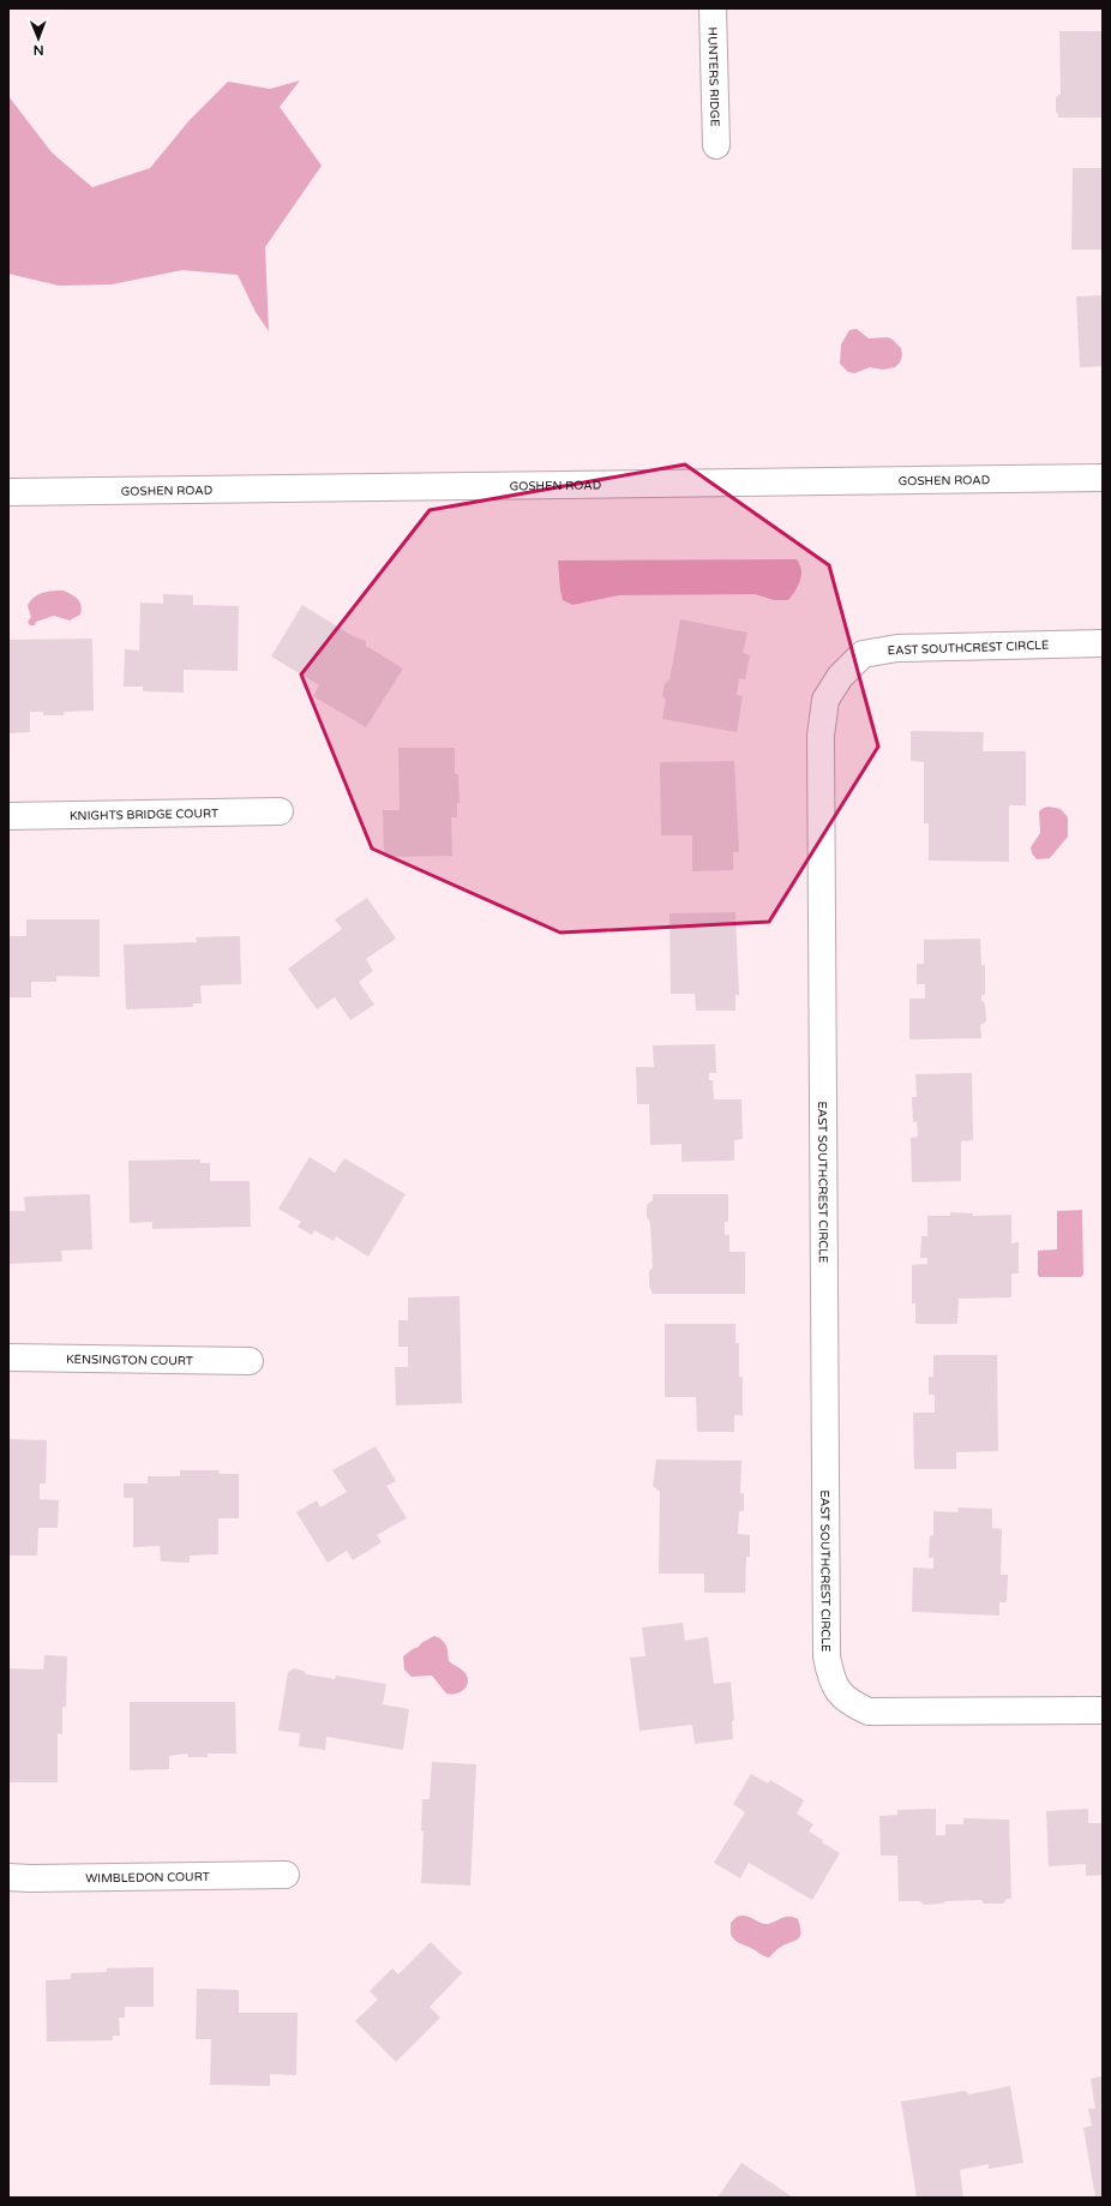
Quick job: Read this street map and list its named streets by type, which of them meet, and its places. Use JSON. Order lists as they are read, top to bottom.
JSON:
{
  "streets": {
    "street": [
      "HUNTERS RIDGE",
      "GOSHEN ROAD",
      "EAST SOUTHCREST CIRCLE",
      "KNIGHTS BRIDGE COURT",
      "KENSINGTON COURT",
      "WIMBLEDON COURT"
    ]
  },
  "north": "bottom"
}
